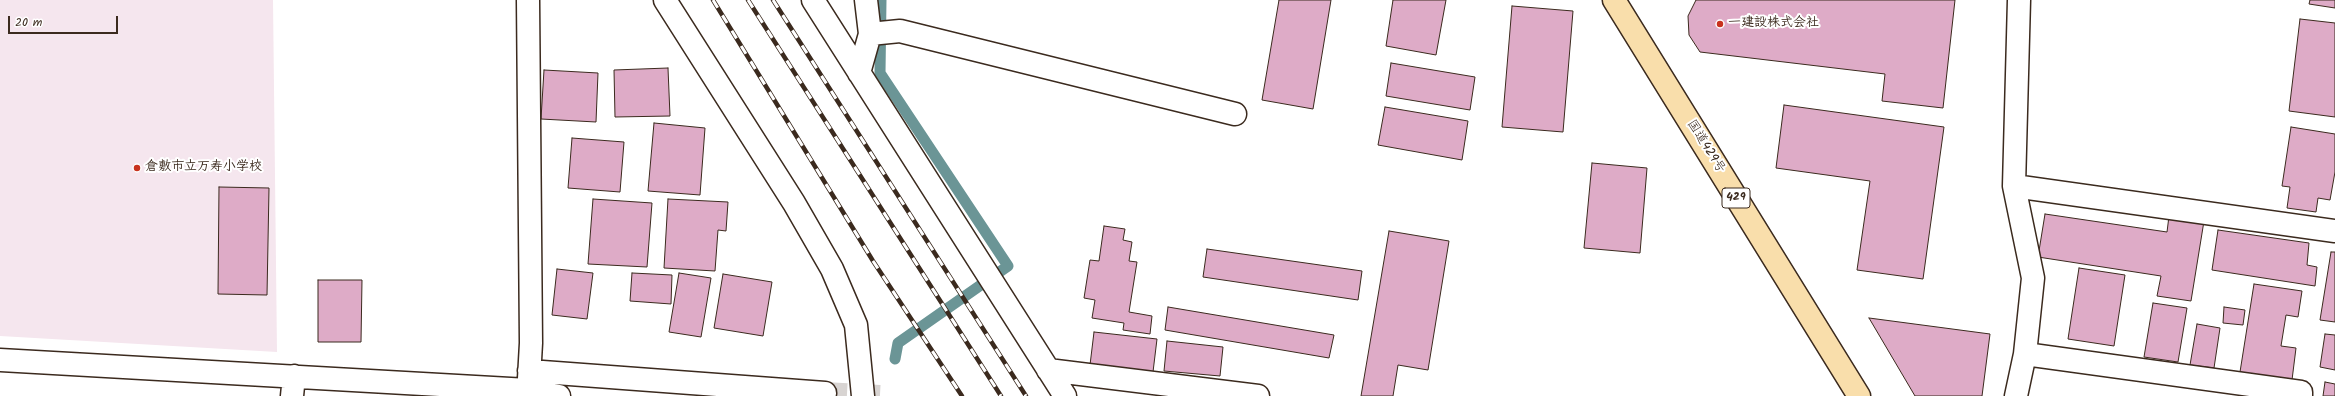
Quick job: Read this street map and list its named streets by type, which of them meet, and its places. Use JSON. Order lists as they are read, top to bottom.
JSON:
{
  "streets": {
    "highway": ["国道429号", "429"]
  },
  "places": ["一建設株式会社", "倉敷市立万寿小学校"],
  "scale_bar": "20 m"
}
